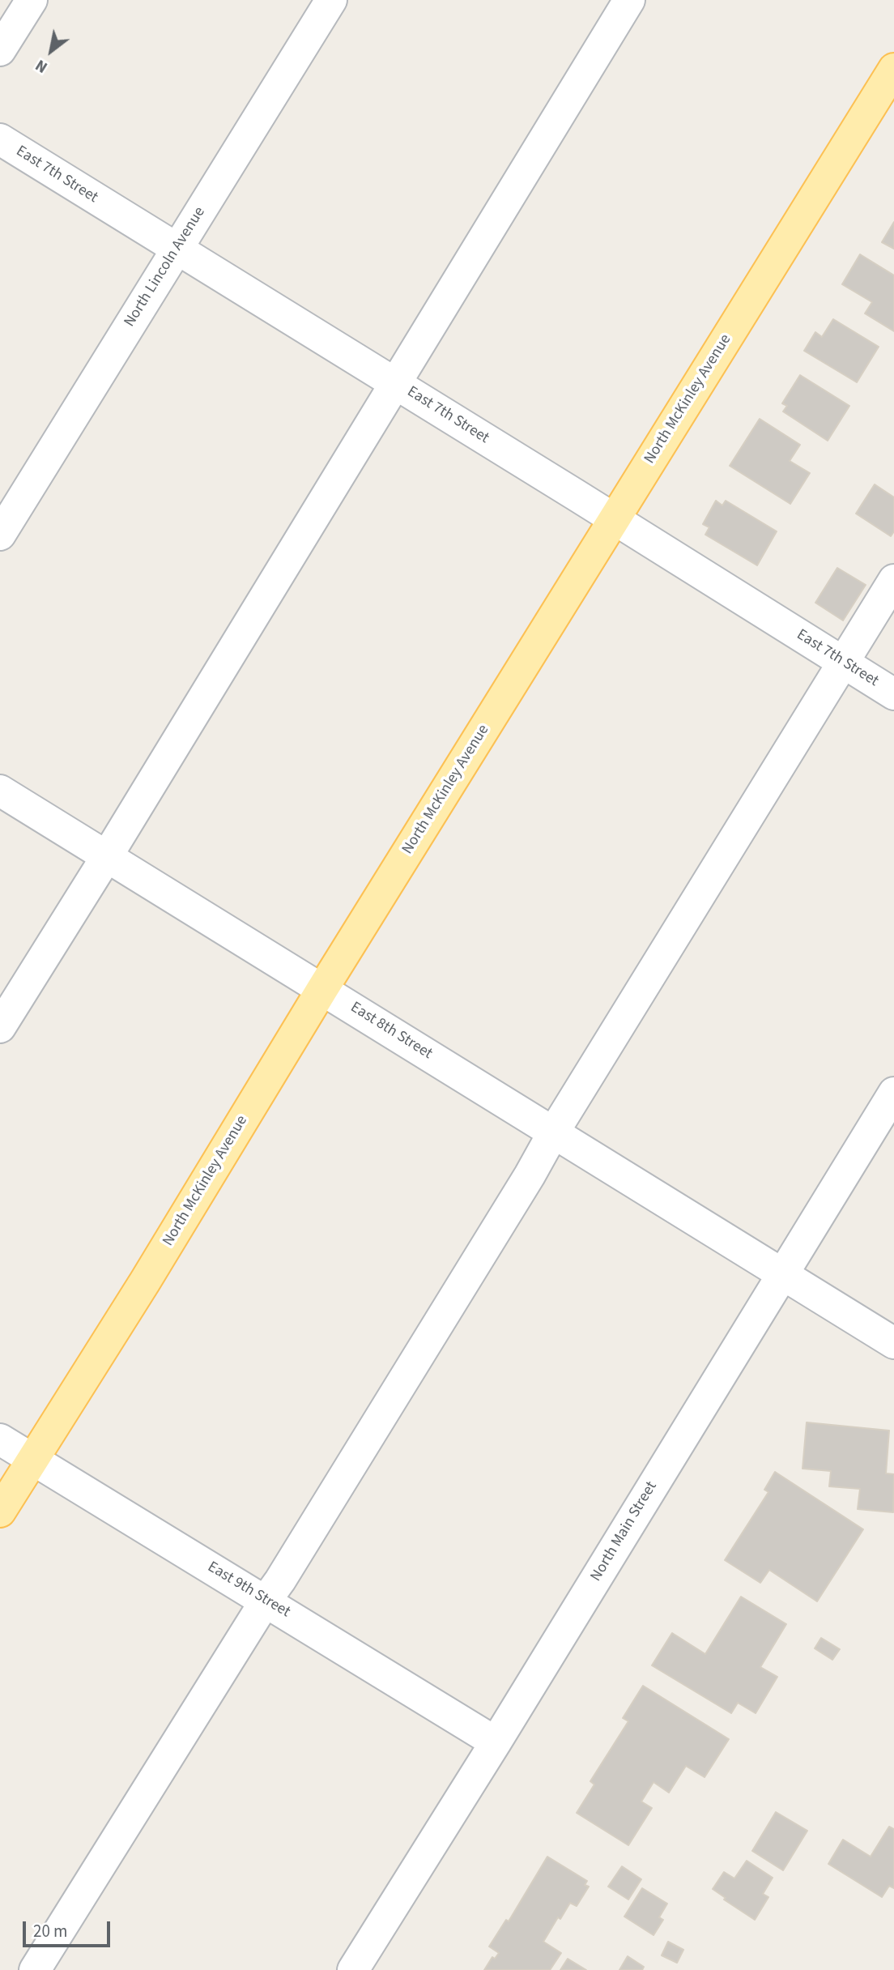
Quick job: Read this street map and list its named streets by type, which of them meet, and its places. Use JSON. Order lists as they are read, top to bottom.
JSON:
{
  "streets": {
    "main road": ["North McKinley Avenue"],
    "street": [
      "East 7th Street",
      "North Lincoln Avenue",
      "East 8th Street",
      "North Main Street",
      "East 9th Street"
    ]
  },
  "crossings": [
    ["East 7th Street", "North Lincoln Avenue"],
    ["East 7th Street", "North McKinley Avenue"],
    ["North McKinley Avenue", "East 8th Street"],
    ["North McKinley Avenue", "East 9th Street"],
    ["East 8th Street", "North Main Street"],
    ["North Main Street", "East 9th Street"]
  ],
  "scale_bar": "20 m",
  "north": "bottom left"
}
